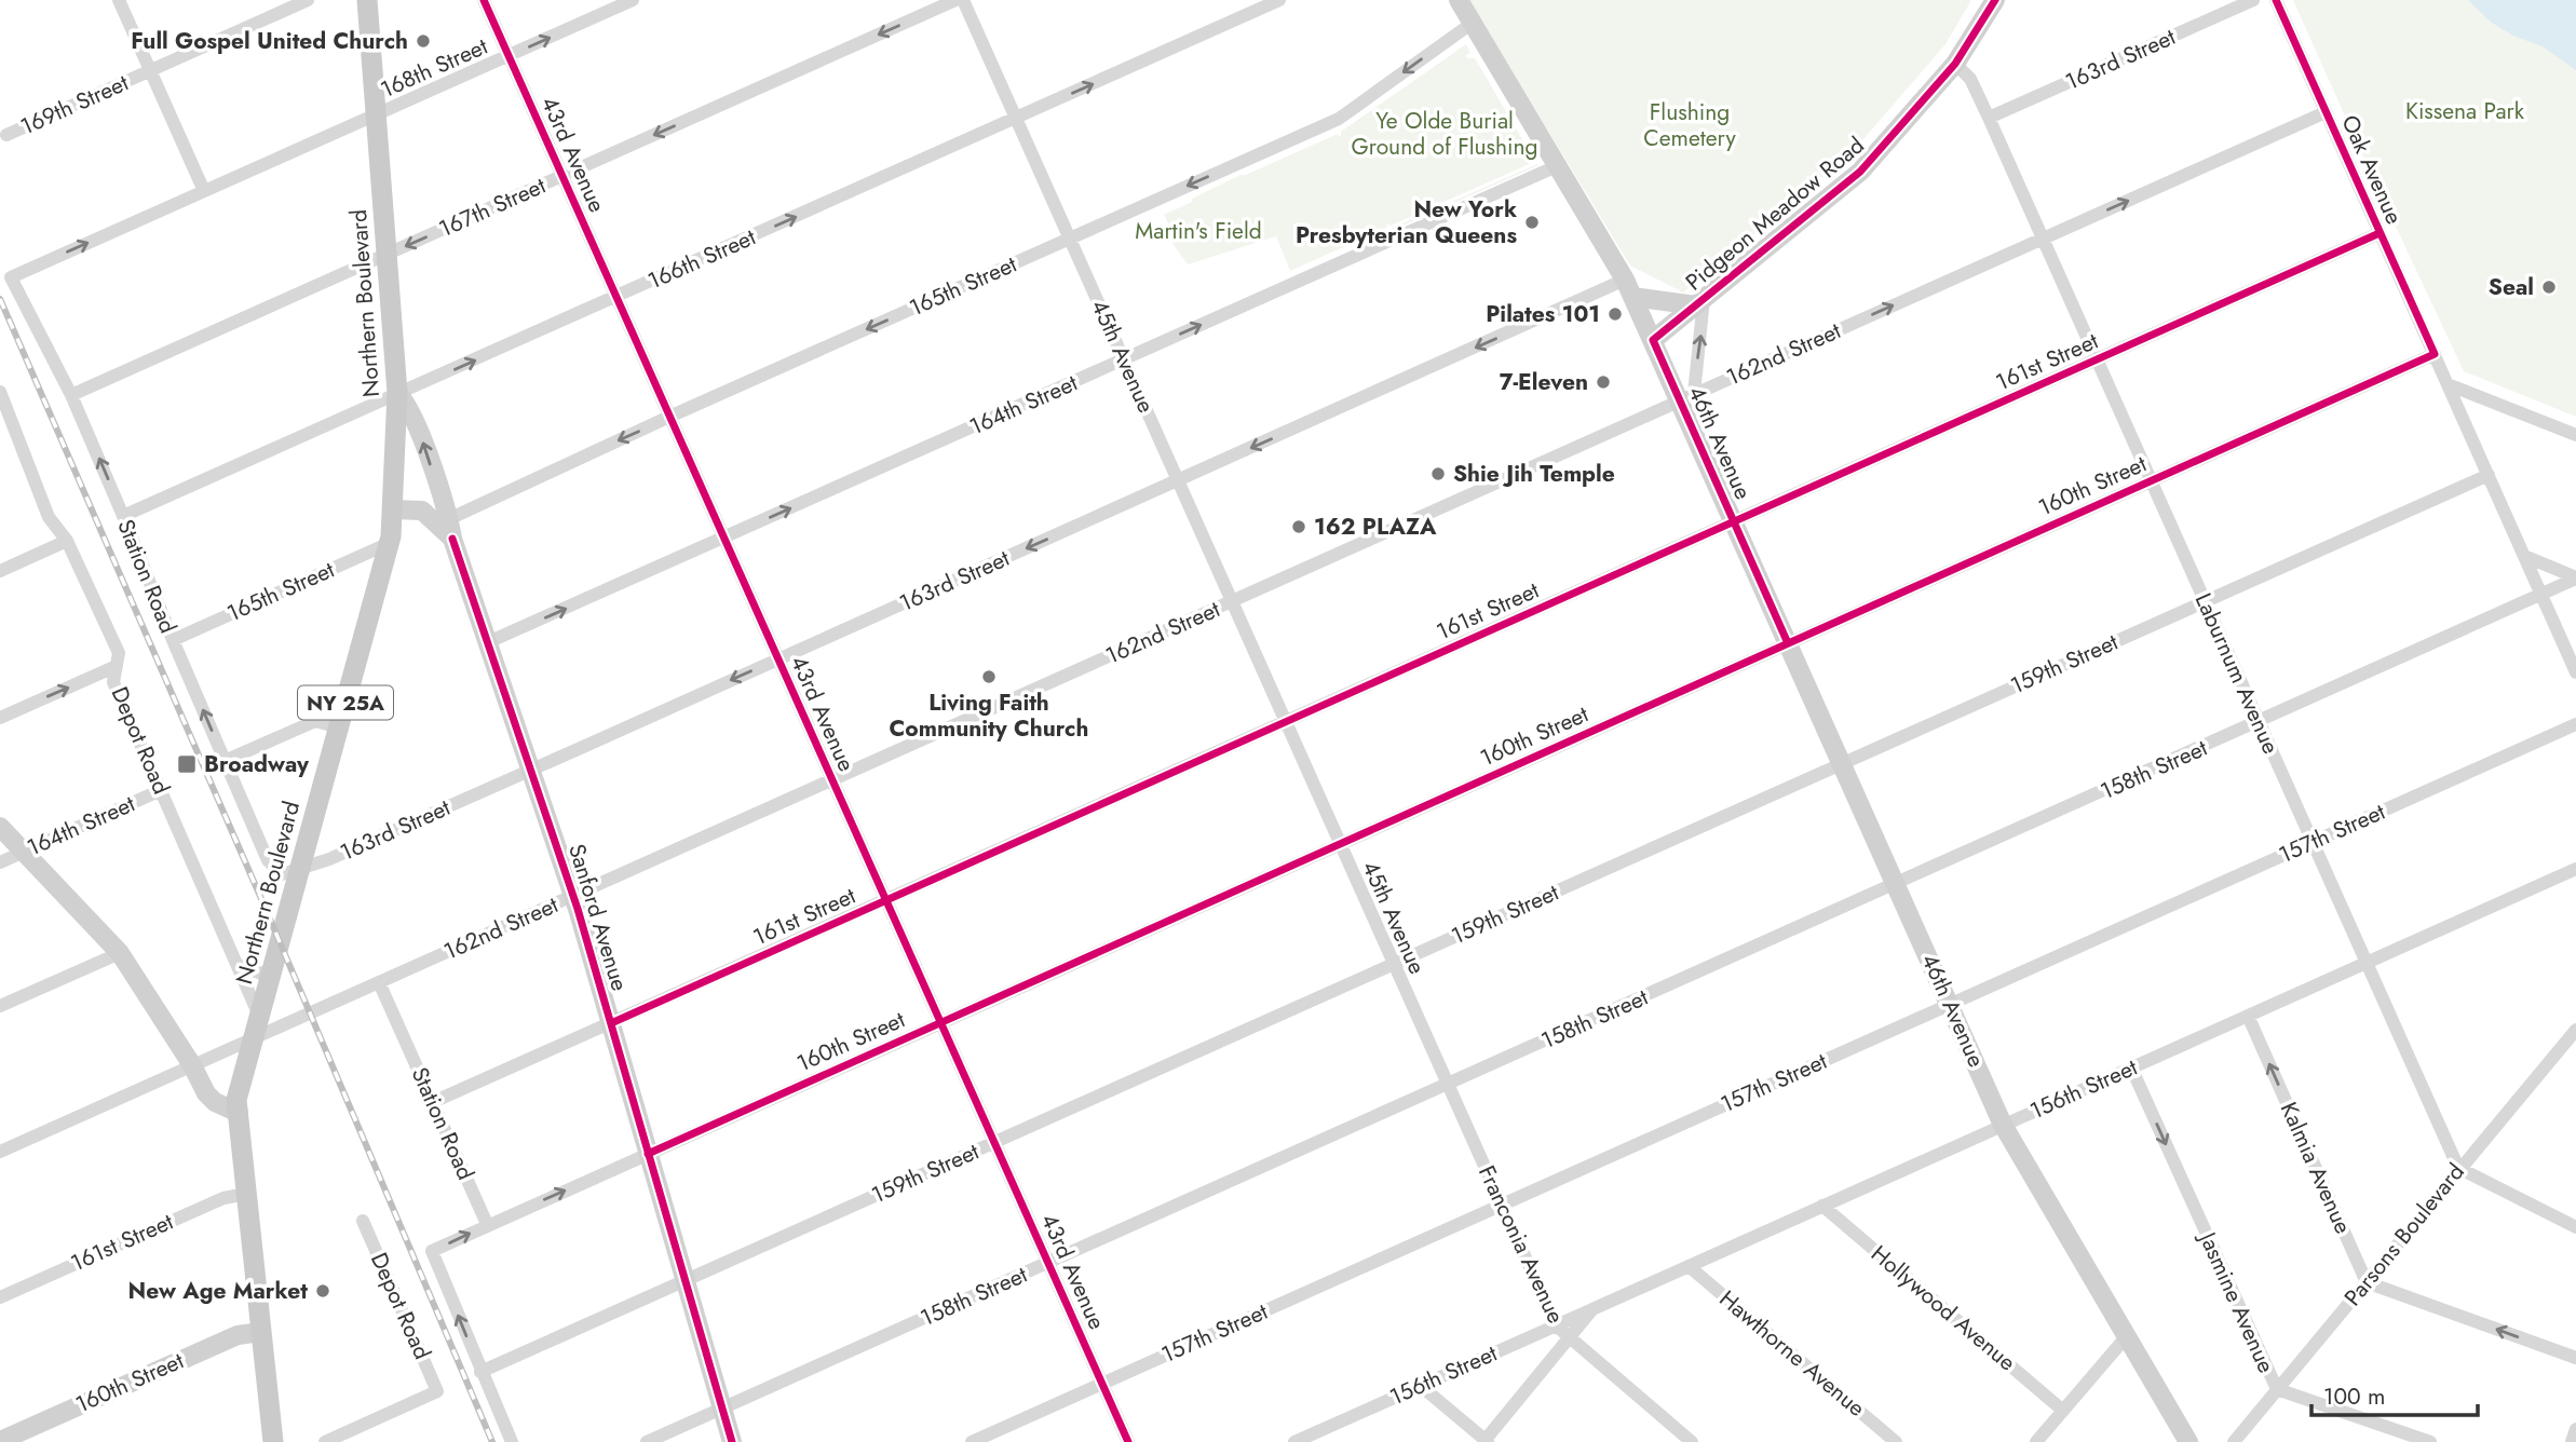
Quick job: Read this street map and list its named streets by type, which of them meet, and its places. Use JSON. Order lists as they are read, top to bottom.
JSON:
{
  "streets": {
    "main road": ["Northern Boulevard", "NY 25A"],
    "street": [
      "163rd Street",
      "168th Street",
      "169th Street",
      "43rd Avenue",
      "Oak Avenue",
      "167th Street",
      "Pidgeon Meadow Road",
      "166th Street",
      "165th Street",
      "162nd Street",
      "45th Avenue",
      "161st Street",
      "164th Street",
      "46th Avenue",
      "160th Street",
      "Station Road",
      "159th Street",
      "Laburnum Avenue",
      "Depot Road",
      "158th Street",
      "157th Street",
      "Sanford Avenue",
      "156th Street",
      "Kalmia Avenue",
      "Parsons Boulevard",
      "Franconia Avenue",
      "Jasmine Avenue",
      "Hollywood Avenue",
      "Hawthorne Avenue"
    ]
  },
  "crossings": [
    ["163rd Street", "43rd Avenue"],
    ["163rd Street", "Northern Boulevard"],
    ["163rd Street", "45th Avenue"],
    ["163rd Street", "46th Avenue"],
    ["163rd Street", "Station Road"],
    ["163rd Street", "Laburnum Avenue"],
    ["163rd Street", "Sanford Avenue"],
    ["168th Street", "43rd Avenue"],
    ["168th Street", "Northern Boulevard"],
    ["168th Street", "Station Road"],
    ["43rd Avenue", "167th Street"],
    ["43rd Avenue", "166th Street"],
    ["43rd Avenue", "165th Street"],
    ["43rd Avenue", "162nd Street"],
    ["43rd Avenue", "161st Street"],
    ["43rd Avenue", "164th Street"],
    ["43rd Avenue", "160th Street"],
    ["43rd Avenue", "159th Street"],
    ["43rd Avenue", "158th Street"],
    ["43rd Avenue", "157th Street"],
    ["Oak Avenue", "162nd Street"],
    ["Oak Avenue", "161st Street"],
    ["Oak Avenue", "160th Street"],
    ["Oak Avenue", "159th Street"],
    ["Oak Avenue", "158th Street"],
    ["167th Street", "Northern Boulevard"],
    ["167th Street", "Station Road"],
    ["Pidgeon Meadow Road", "162nd Street"],
    ["Pidgeon Meadow Road", "46th Avenue"],
    ["Pidgeon Meadow Road", "Laburnum Avenue"],
    ["166th Street", "Northern Boulevard"],
    ["166th Street", "45th Avenue"],
    ["166th Street", "Station Road"],
    ["166th Street", "Sanford Avenue"],
    ["165th Street", "Northern Boulevard"],
    ["165th Street", "45th Avenue"],
    ["165th Street", "46th Avenue"],
    ["165th Street", "Station Road"],
    ["165th Street", "Sanford Avenue"],
    ["Northern Boulevard", "162nd Street"],
    ["Northern Boulevard", "161st Street"],
    ["Northern Boulevard", "160th Street"],
    ["Northern Boulevard", "Station Road"],
    ["Northern Boulevard", "Depot Road"],
    ["Northern Boulevard", "Sanford Avenue"],
    ["162nd Street", "45th Avenue"],
    ["162nd Street", "46th Avenue"],
    ["162nd Street", "Station Road"],
    ["162nd Street", "Laburnum Avenue"],
    ["162nd Street", "Sanford Avenue"],
    ["45th Avenue", "161st Street"],
    ["45th Avenue", "164th Street"],
    ["45th Avenue", "160th Street"],
    ["45th Avenue", "159th Street"],
    ["45th Avenue", "158th Street"],
    ["45th Avenue", "Franconia Avenue"],
    ["161st Street", "46th Avenue"],
    ["161st Street", "Station Road"],
    ["161st Street", "Laburnum Avenue"],
    ["161st Street", "Sanford Avenue"],
    ["164th Street", "46th Avenue"],
    ["164th Street", "Depot Road"],
    ["164th Street", "Sanford Avenue"],
    ["46th Avenue", "160th Street"],
    ["46th Avenue", "159th Street"],
    ["46th Avenue", "158th Street"],
    ["46th Avenue", "157th Street"],
    ["46th Avenue", "156th Street"],
    ["160th Street", "Station Road"],
    ["160th Street", "159th Street"],
    ["160th Street", "Laburnum Avenue"],
    ["160th Street", "Sanford Avenue"],
    ["159th Street", "Laburnum Avenue"],
    ["159th Street", "Sanford Avenue"],
    ["Laburnum Avenue", "158th Street"],
    ["Laburnum Avenue", "157th Street"],
    ["Laburnum Avenue", "156th Street"],
    ["Laburnum Avenue", "Parsons Boulevard"],
    ["158th Street", "Sanford Avenue"],
    ["158th Street", "Franconia Avenue"],
    ["157th Street", "Franconia Avenue"],
    ["156th Street", "Kalmia Avenue"],
    ["156th Street", "Franconia Avenue"],
    ["156th Street", "Jasmine Avenue"],
    ["156th Street", "Hollywood Avenue"],
    ["156th Street", "Hawthorne Avenue"],
    ["Kalmia Avenue", "Parsons Boulevard"],
    ["Parsons Boulevard", "Jasmine Avenue"]
  ],
  "one_way": [
    "163rd Street",
    "168th Street",
    "167th Street",
    "166th Street",
    "165th Street",
    "164th Street",
    "Kalmia Avenue",
    "Jasmine Avenue"
  ],
  "parks": [
    "Kissena Park",
    "Flushing Cemetery",
    "Ye Olde Burial Ground of Flushing",
    "Martin's Field"
  ],
  "places": {
    "other": [
      "Full Gospel United Church",
      "New York Presbyterian Queens",
      "Seal",
      "Pilates 101",
      "7-Eleven",
      "Shie Jih Temple",
      "162 PLAZA",
      "Living Faith Community Church",
      "New Age Market"
    ],
    "transit": ["Broadway"]
  },
  "scale_bar": "100 m"
}
